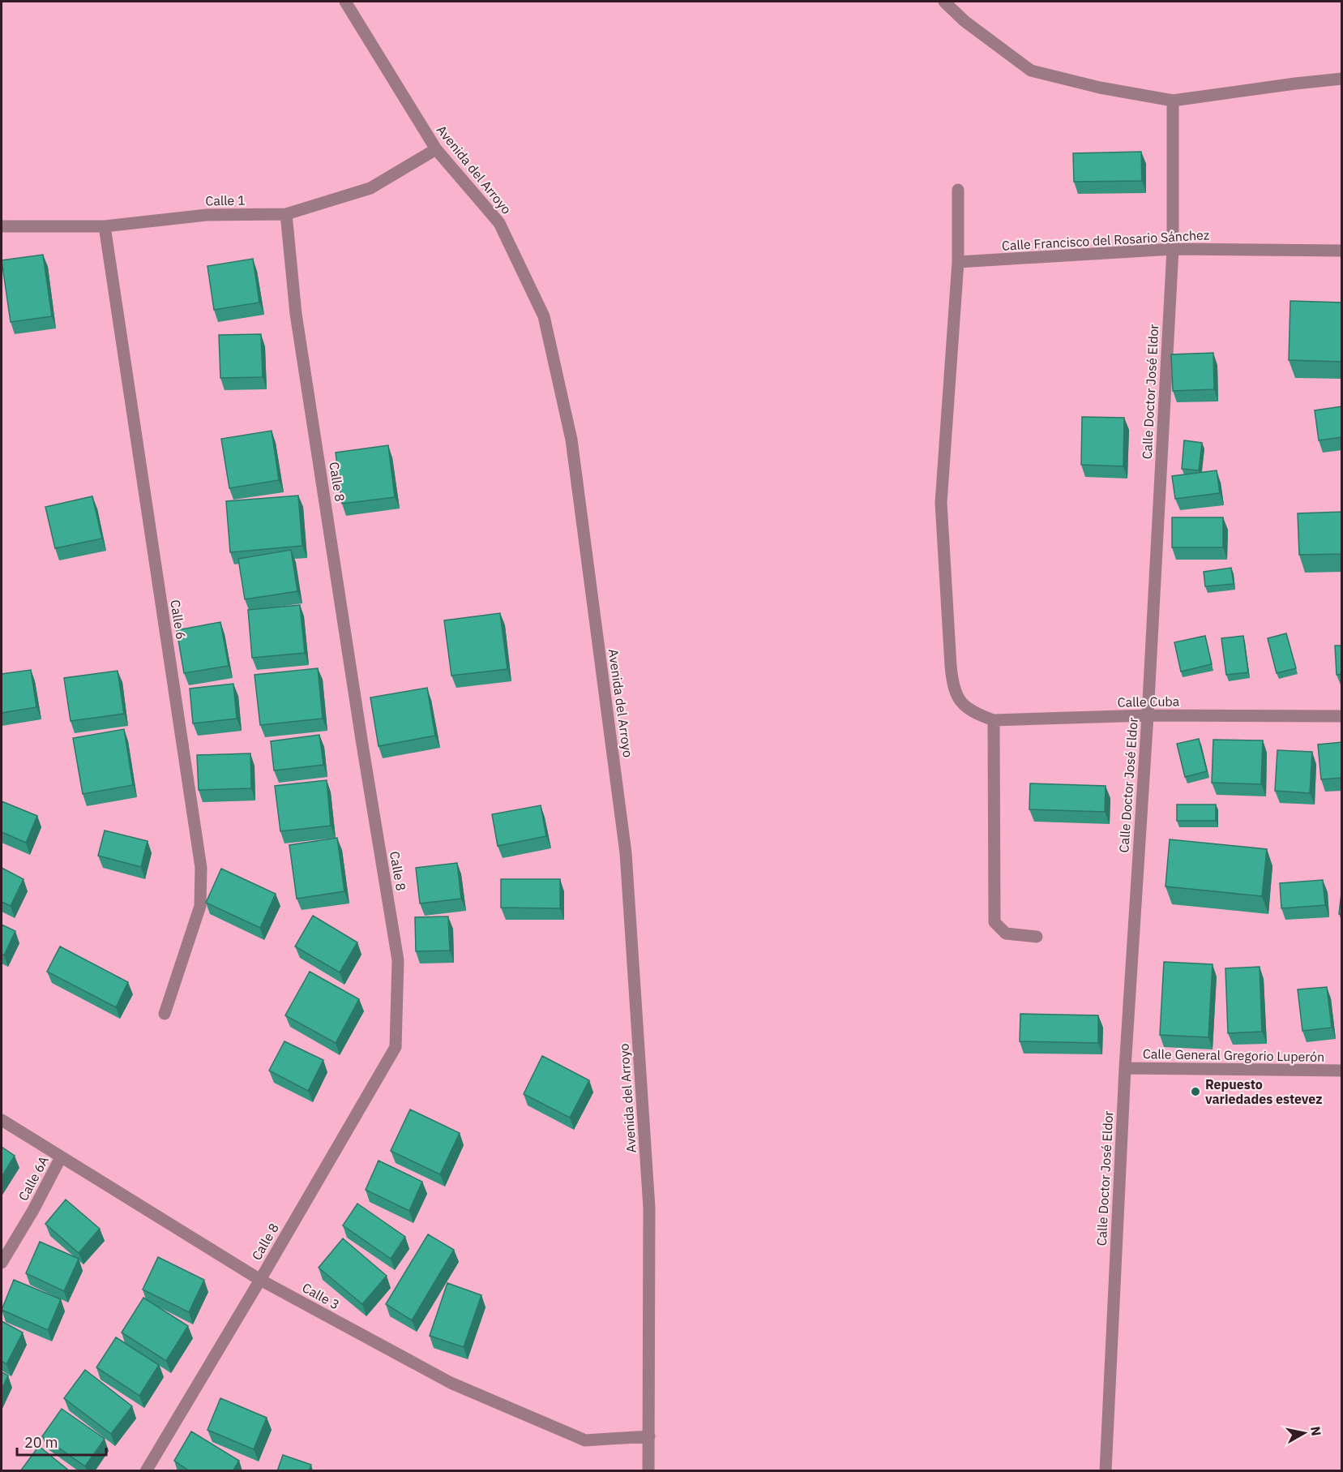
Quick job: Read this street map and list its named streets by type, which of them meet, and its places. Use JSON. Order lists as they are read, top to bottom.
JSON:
{
  "streets": {
    "street": [
      "Avenida del Arroyo",
      "Calle 1",
      "Calle Francisco del Rosario Sánchez",
      "Calle Doctor José Eldor",
      "Calle 8",
      "Calle 6",
      "Calle Cuba",
      "Calle General Gregorio Luperón",
      "Calle 6A",
      "Calle 3"
    ]
  },
  "crossings": [
    ["Avenida del Arroyo", "Calle 1"],
    ["Avenida del Arroyo", "Calle 3"],
    ["Calle 1", "Calle 8"],
    ["Calle 1", "Calle 6"],
    ["Calle Francisco del Rosario Sánchez", "Calle Doctor José Eldor"],
    ["Calle Francisco del Rosario Sánchez", "Calle Cuba"],
    ["Calle Doctor José Eldor", "Calle Cuba"],
    ["Calle Doctor José Eldor", "Calle General Gregorio Luperón"],
    ["Calle 8", "Calle 3"],
    ["Calle 6A", "Calle 3"]
  ],
  "places": ["Repuesto variedades estevez"],
  "scale_bar": "20 m",
  "north": "right"
}
